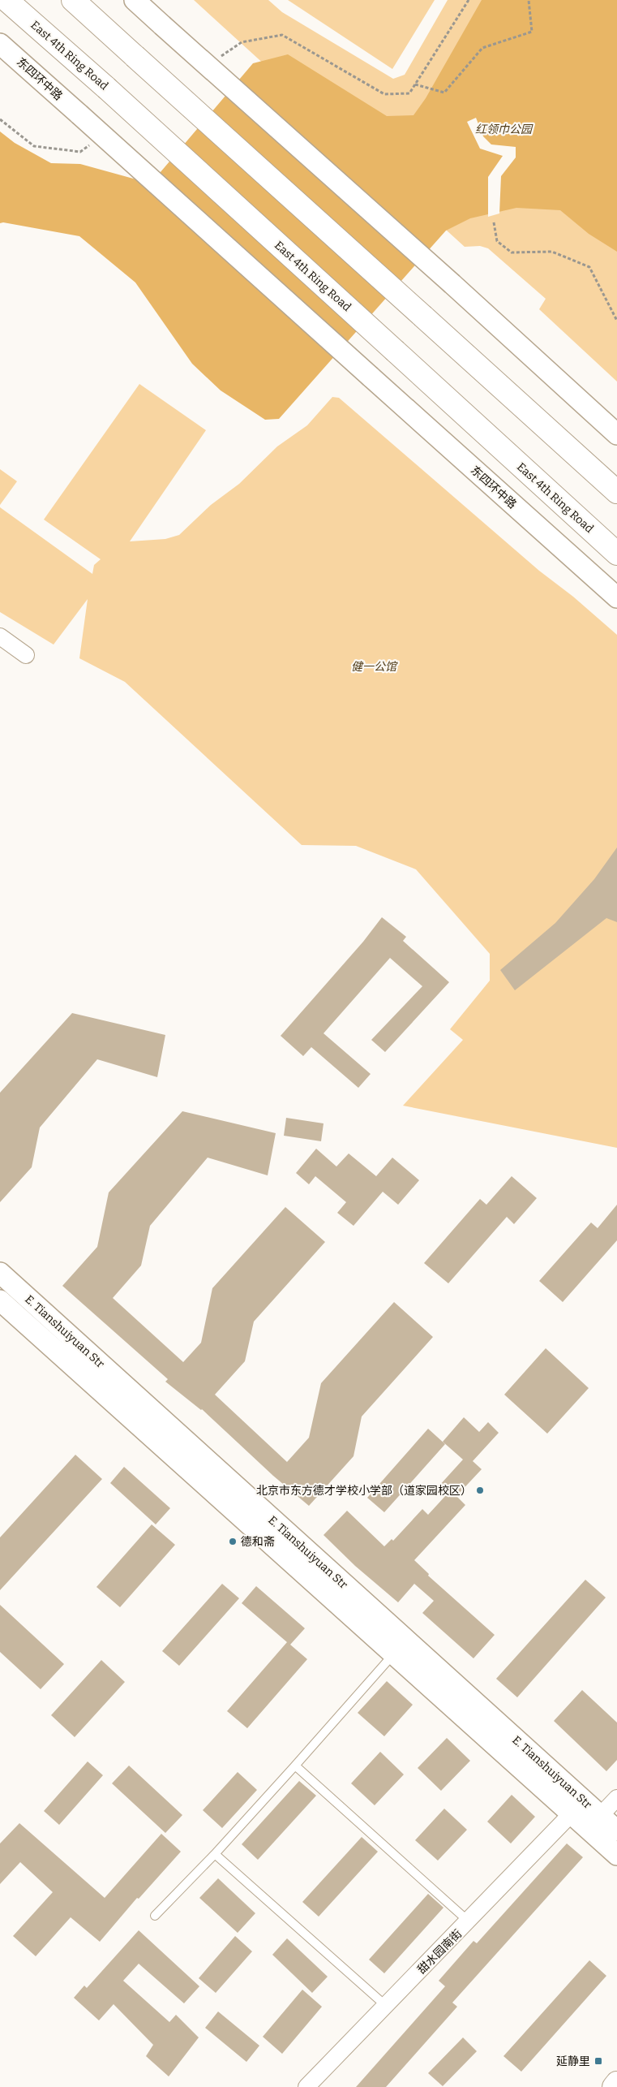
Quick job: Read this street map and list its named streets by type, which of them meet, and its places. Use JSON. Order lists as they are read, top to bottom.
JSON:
{
  "streets": {
    "main road": ["East 4th Ring Road"],
    "street": ["东四环中路", "E. Tianshuiyuan Str", "甜水园南街"]
  },
  "crossings": [
    ["E. Tianshuiyuan Str", "甜水园南街"]
  ],
  "parks": ["红领巾公园", "健一公馆"],
  "places": {
    "other": ["北京市东方德才学校小学部（道家园校区）", "德和斋"],
    "transit": ["延静里"]
  }
}
